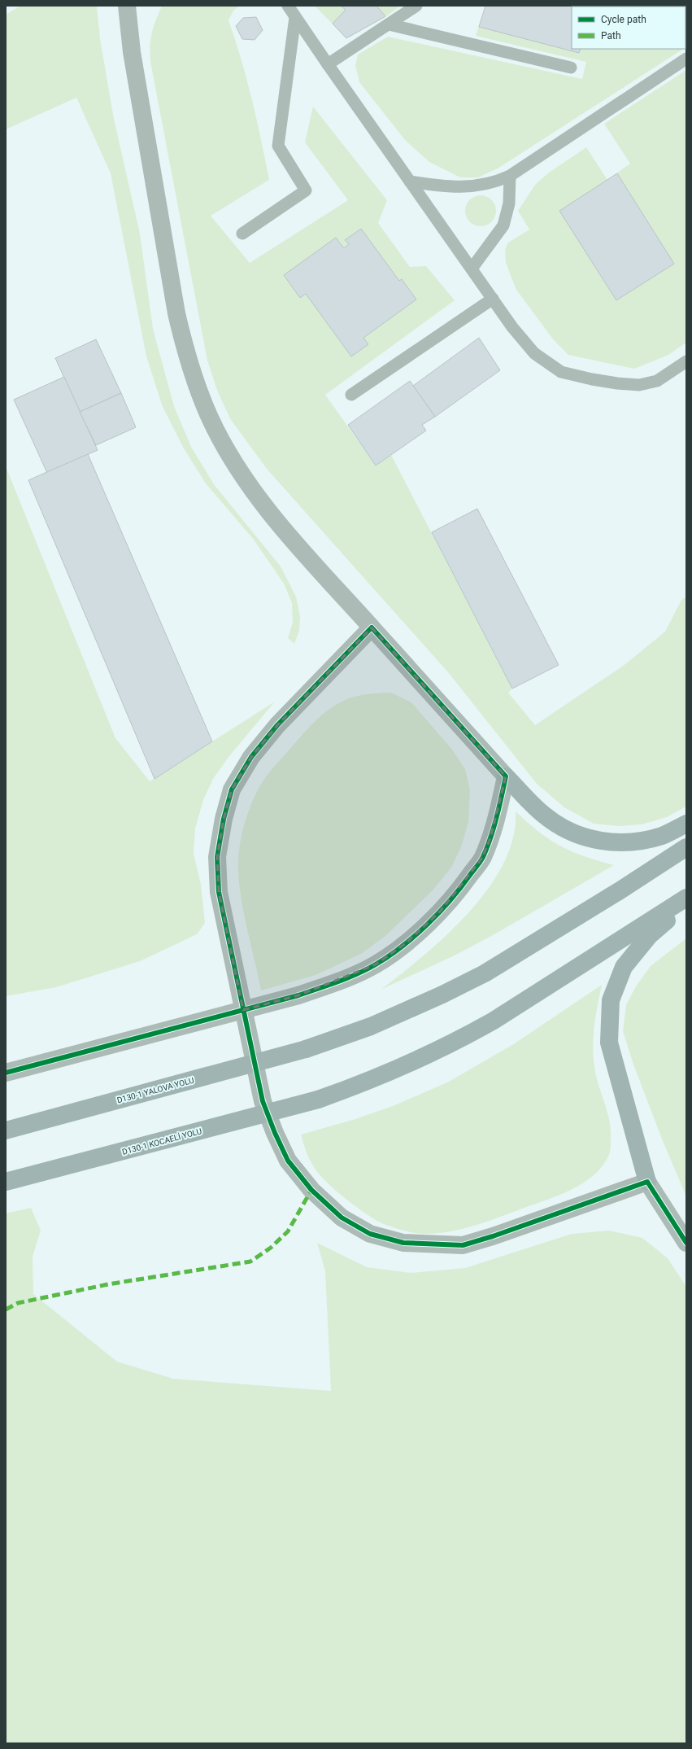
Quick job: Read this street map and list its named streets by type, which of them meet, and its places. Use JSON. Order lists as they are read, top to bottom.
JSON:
{
  "streets": {
    "highway": ["D130-1 YALOVA YOLU", "D130-1 KOCAELİ YOLU"]
  },
  "legend": ["Cycle path", "Path"]
}
